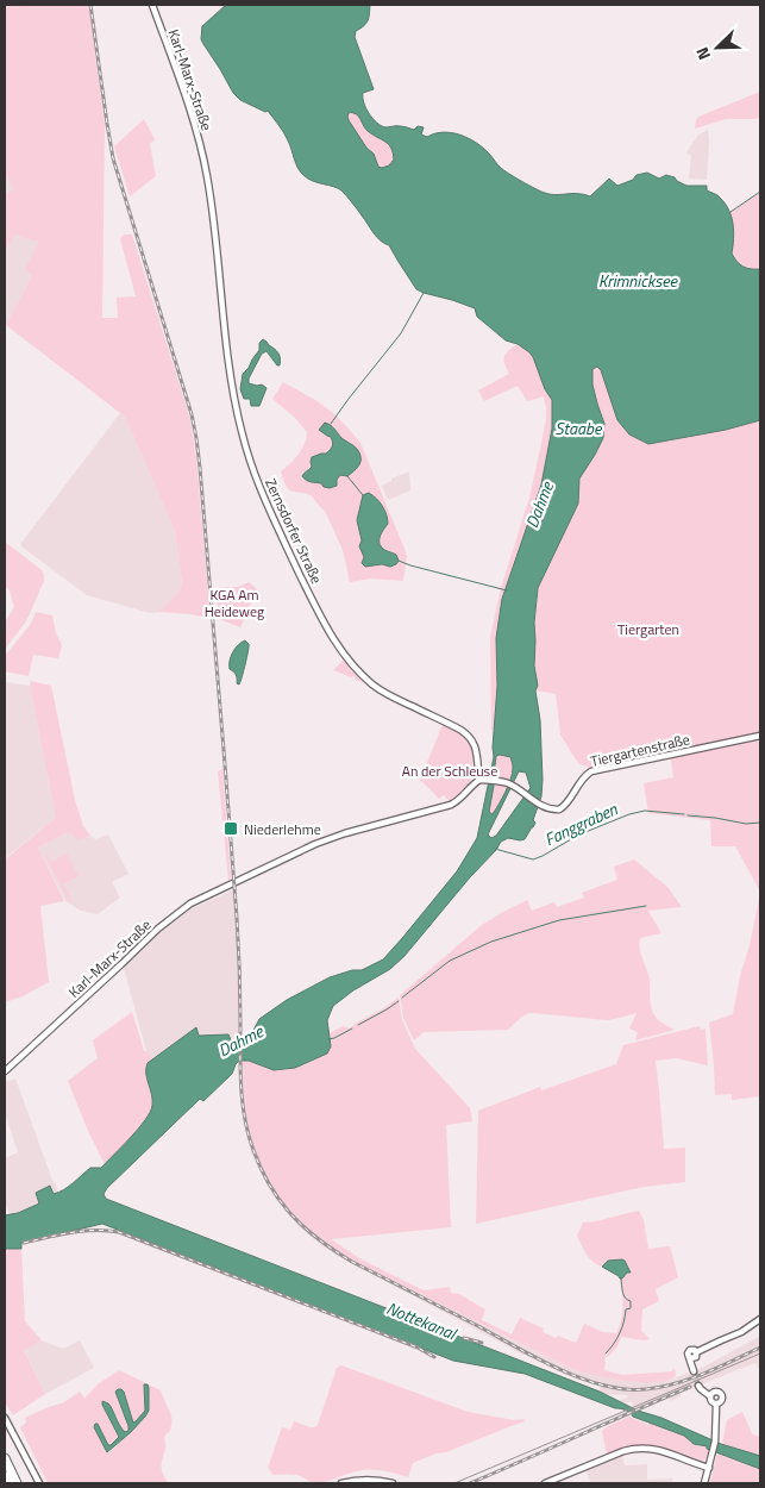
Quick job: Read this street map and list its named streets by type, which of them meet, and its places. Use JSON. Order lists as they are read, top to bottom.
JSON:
{
  "streets": {
    "street": ["Karl-Marx-Straße", "Zernsdorfer Straße", "Tiergartenstraße"]
  },
  "crossings": [
    ["Karl-Marx-Straße", "Zernsdorfer Straße"],
    ["Karl-Marx-Straße", "Tiergartenstraße"],
    ["Zernsdorfer Straße", "Tiergartenstraße"]
  ],
  "water": [
    "Krimnicksee",
    "Staabe",
    "Dahme",
    "Fanggraben",
    "Nottekanal"
  ],
  "parks": ["KGA Am Heideweg", "Tiergarten", "An der Schleuse"],
  "places": {
    "transit": ["Niederlehme"]
  },
  "north": "bottom left"
}
